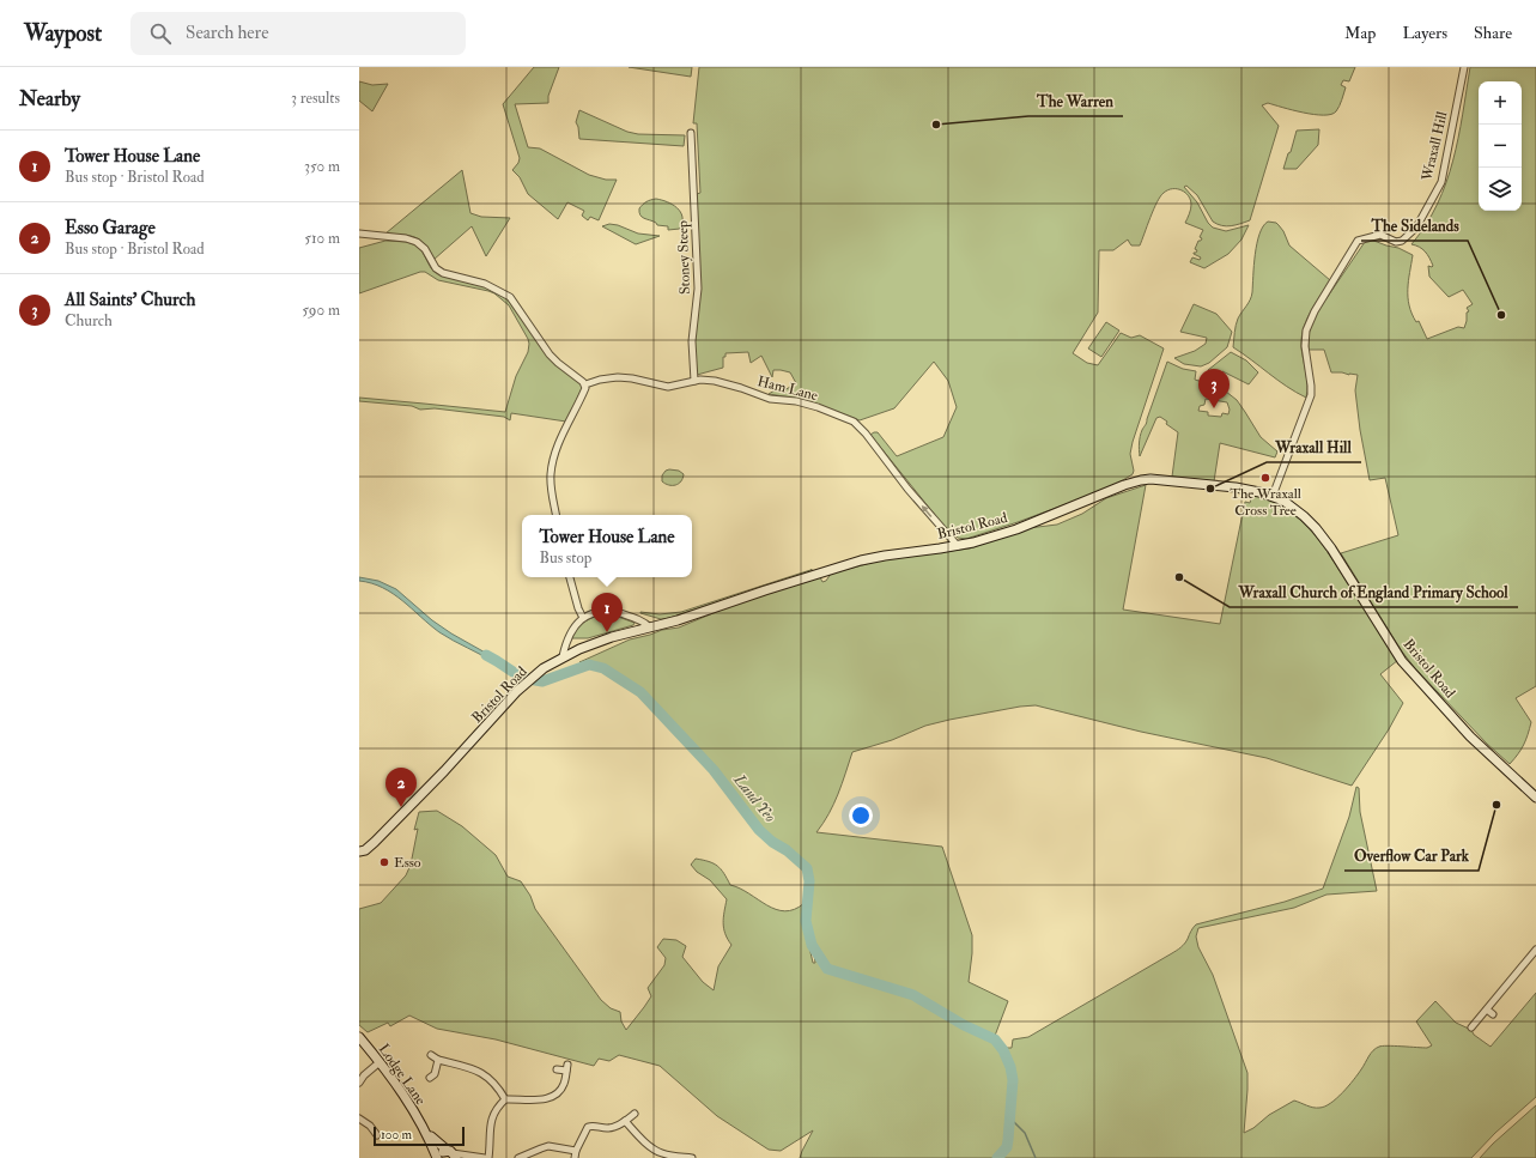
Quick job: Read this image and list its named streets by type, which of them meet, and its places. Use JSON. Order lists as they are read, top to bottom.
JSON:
{
  "streets": {
    "main road": ["Bristol Road", "Lodge Lane"],
    "street": ["Wraxall Hill", "Stoney Steep", "Ham Lane"]
  },
  "crossings": [
    ["Wraxall Hill", "Bristol Road"],
    ["Stoney Steep", "Ham Lane"],
    ["Ham Lane", "Bristol Road"]
  ],
  "one_way": ["Ham Lane"],
  "water": ["Land Yeo"],
  "places": [
    "The Warren",
    "The Sidelands",
    "The Wraxall Cross Tree",
    "Wraxall Hill",
    "Wraxall Church of England Primary School",
    "Overflow Car Park",
    "Esso"
  ],
  "scale_bar": "100 m",
  "page": {
    "header": "Waypost",
    "search": "Search here",
    "nav": ["Map", "Layers", "Share"],
    "heading": ["Nearby", "3 results"],
    "map_buttons": ["+", "−"],
    "list": [
      {
        "mark": "1",
        "name": "Tower House Lane",
        "note": "Bus stop · Bristol Road",
        "value": "350 m"
      },
      {
        "mark": "2",
        "name": "Esso Garage",
        "note": "Bus stop · Bristol Road",
        "value": "510 m"
      },
      {
        "mark": "3",
        "name": "All Saints' Church",
        "note": "Church",
        "value": "590 m"
      }
    ],
    "pins": ["3", "1", "2"],
    "popup": ["Tower House Lane", "Bus stop"],
    "scale": "100 m"
  }
}
